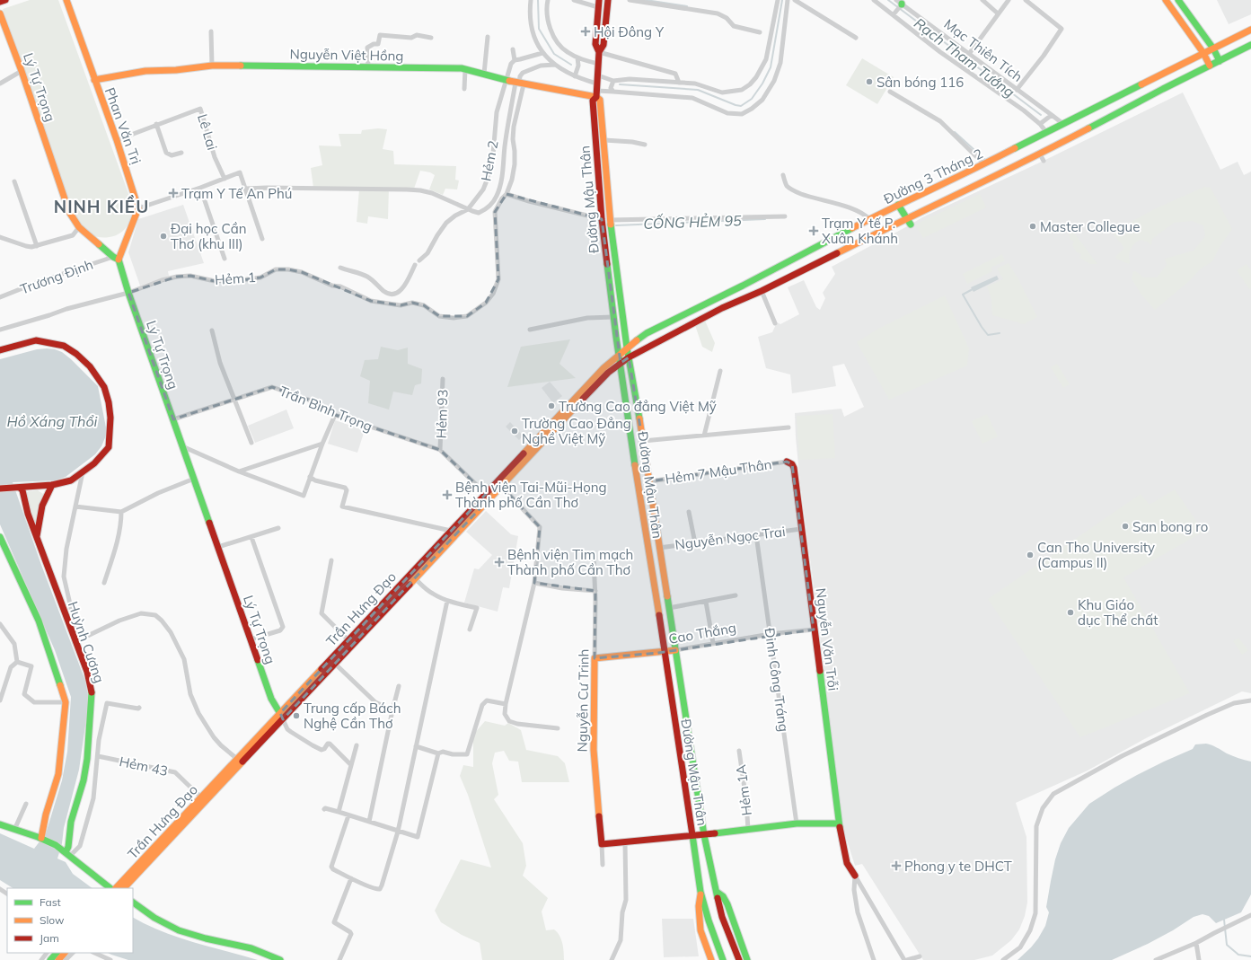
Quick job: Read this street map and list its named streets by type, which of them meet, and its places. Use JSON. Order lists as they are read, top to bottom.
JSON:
{
  "streets": {
    "main road": [
      "Nguyễn Việt Hồng",
      "Lý Tự Trọng",
      "Phan Văn Trị",
      "Đường 3 Tháng 2",
      "Đường Mậu Thân",
      "Trần Hưng Đạo",
      "Cao Thắng",
      "Nguyễn Văn Trỗi",
      "Huỳnh Cương",
      "Nguyễn Cư Trinh"
    ],
    "street": [
      "Mạc Thiên Tích",
      "Lê Lai",
      "Hẻm 2",
      "Trương Định",
      "Hẻm 1",
      "Trần Bình Trọng",
      "Hẻm 93",
      "Hẻm 7 Mậu Thân",
      "Nguyễn Ngọc Trai",
      "Đinh Công Tráng",
      "Hẻm 43",
      "Hẻm 1A"
    ]
  },
  "crossings": [
    ["Mạc Thiên Tích", "Đường 3 Tháng 2"],
    ["Nguyễn Việt Hồng", "Phan Văn Trị"],
    ["Nguyễn Việt Hồng", "Hẻm 2"],
    ["Nguyễn Việt Hồng", "Đường Mậu Thân"],
    ["Nguyễn Việt Hồng", "Hẻm 1"],
    ["Lý Tự Trọng", "Trương Định"],
    ["Lý Tự Trọng", "Hẻm 1"],
    ["Lý Tự Trọng", "Trần Bình Trọng"],
    ["Lý Tự Trọng", "Trần Hưng Đạo"],
    ["Phan Văn Trị", "Lê Lai"],
    ["Đường 3 Tháng 2", "Đường Mậu Thân"],
    ["Đường 3 Tháng 2", "Trần Hưng Đạo"],
    ["Đường Mậu Thân", "Hẻm 7 Mậu Thân"],
    ["Đường Mậu Thân", "Nguyễn Ngọc Trai"],
    ["Đường Mậu Thân", "Trần Hưng Đạo"],
    ["Đường Mậu Thân", "Cao Thắng"],
    ["Trần Bình Trọng", "Hẻm 93"],
    ["Trần Bình Trọng", "Trần Hưng Đạo"],
    ["Hẻm 7 Mậu Thân", "Nguyễn Văn Trỗi"],
    ["Nguyễn Ngọc Trai", "Nguyễn Văn Trỗi"],
    ["Nguyễn Ngọc Trai", "Đinh Công Tráng"],
    ["Trần Hưng Đạo", "Hẻm 43"],
    ["Cao Thắng", "Nguyễn Văn Trỗi"],
    ["Cao Thắng", "Đinh Công Tráng"],
    ["Cao Thắng", "Nguyễn Cư Trinh"]
  ],
  "districts": ["NINH KIỀU"],
  "water": ["Rạch Tham Tướng", "CỐNG HẺM 95", "Hồ Xáng Thổi"],
  "places": {
    "health": [
      "Hội Đông Y",
      "Trạm Y Tế An Phú",
      "Trạm Y tế P. Xuân Khánh",
      "Bệnh viện Tai-Mũi-Họng Thành phố Cần Thơ",
      "Bệnh viện Tim mạch Thành phố Cần Thơ",
      "Phong y te DHCT"
    ],
    "other": [
      "Sân bóng 116",
      "Master Collegue",
      "Đại học Cần Thơ (khu III)",
      "Trường Cao đẳng Việt Mỹ",
      "Trường Cao Đẳng Nghề Việt Mỹ",
      "San bong ro",
      "Can Tho University (Campus II)",
      "Khu Giáo dục Thể chất",
      "Trung cấp Bách Nghệ Cần Thơ"
    ]
  },
  "legend": ["Fast", "Slow", "Jam"]
}
